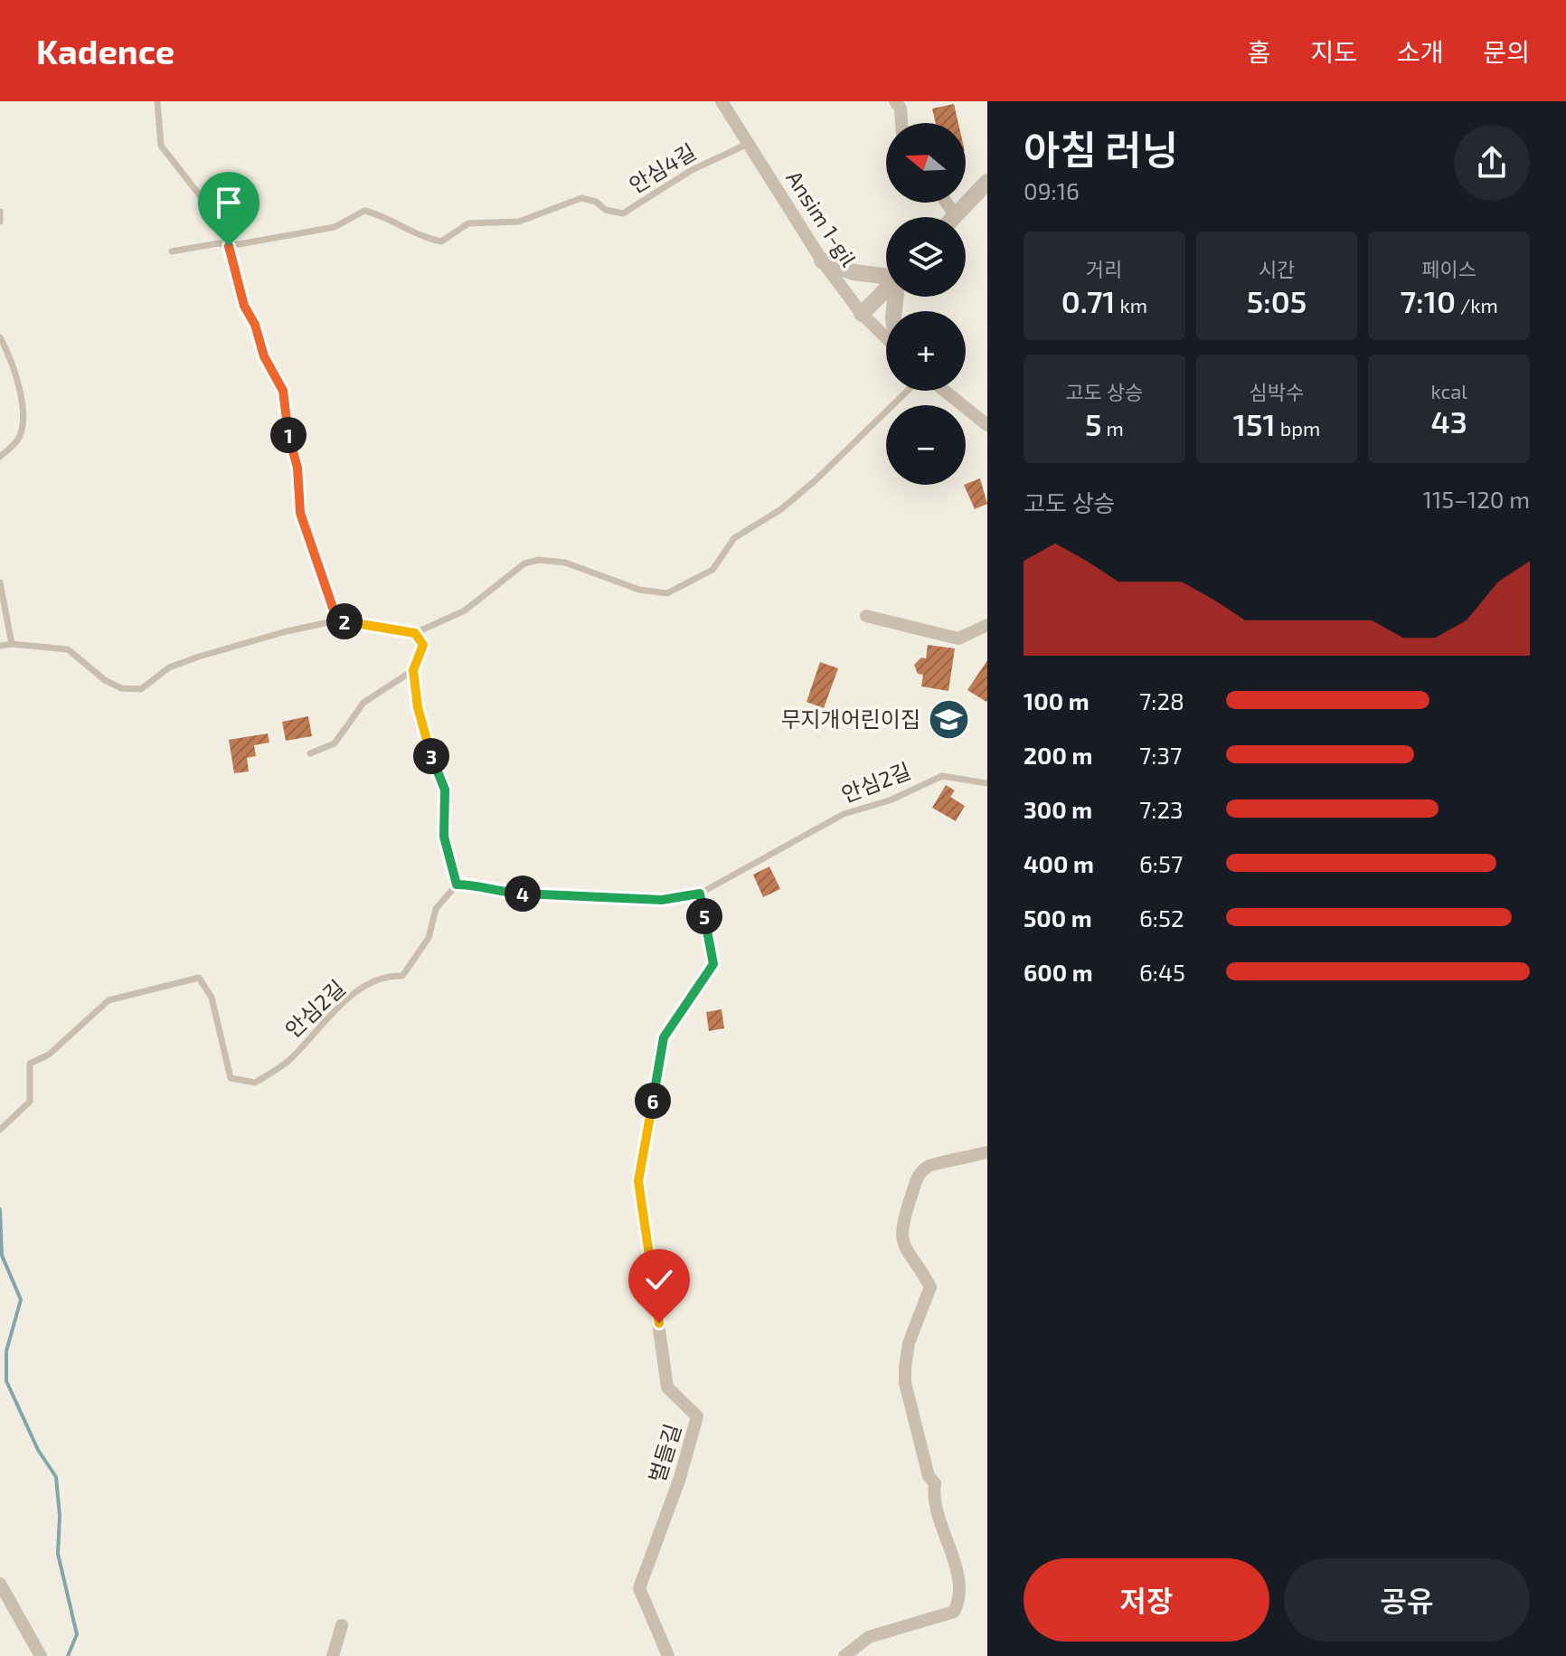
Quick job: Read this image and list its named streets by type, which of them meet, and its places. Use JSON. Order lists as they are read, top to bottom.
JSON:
{
  "streets": {
    "street": ["Ansim 1-gil", "벌들길"],
    "lane": ["안심4길", "안심2길"]
  },
  "crossings": [
    ["안심4길", "Ansim 1-gil"],
    ["안심2길", "벌들길"]
  ],
  "places": {
    "school or university": ["무지개어린이집"]
  },
  "north": "left",
  "page": {
    "header": "Kadence",
    "nav": [
      "홈",
      "지도",
      "소개",
      "문의"
    ],
    "heading": ["아침 러닝", "09:16"],
    "map_buttons": ["+", "−"],
    "stats": [
      ["거리", "0.71 km"],
      ["시간", "5:05"],
      ["페이스", "7:10 /km"],
      ["고도 상승", "5 m"],
      ["심박수", "151 bpm"],
      ["kcal", "43"]
    ],
    "pins": [
      "1",
      "2",
      "3",
      "4",
      "5",
      "6"
    ],
    "chart": ["고도 상승", "115–120 m"],
    "list": [
      {
        "name": "100 m",
        "note": "7:28"
      },
      {
        "name": "200 m",
        "note": "7:37"
      },
      {
        "name": "300 m",
        "note": "7:23"
      },
      {
        "name": "400 m",
        "note": "6:57"
      },
      {
        "name": "500 m",
        "note": "6:52"
      },
      {
        "name": "600 m",
        "note": "6:45"
      }
    ],
    "buttons": ["저장", "공유"]
  }
}
